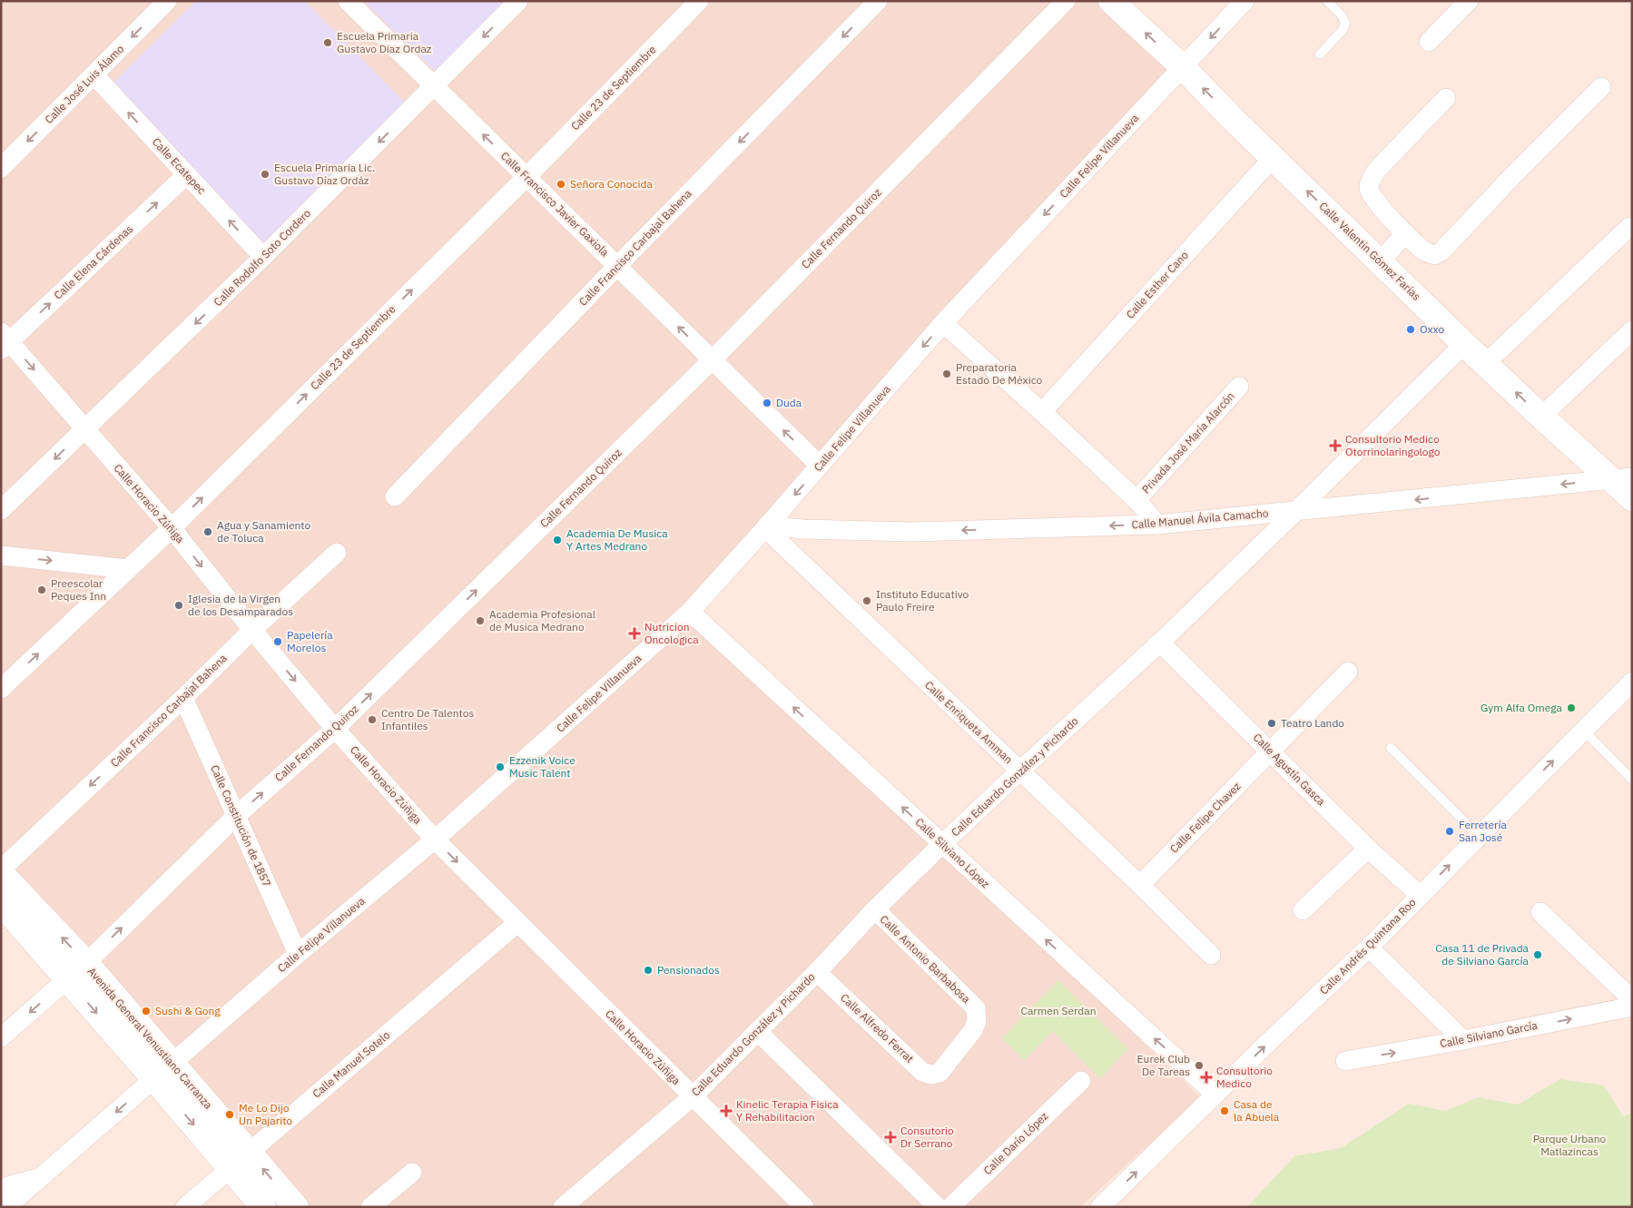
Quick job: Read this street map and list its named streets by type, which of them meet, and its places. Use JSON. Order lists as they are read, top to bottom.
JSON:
{
  "streets": {
    "main road": ["Calle Valentín Gómez Farías", "Avenida General Venustiano Carranza"],
    "street": [
      "Calle José Luis Álamo",
      "Calle 23 de Septiembre",
      "Calle Felipe Villanueva",
      "Calle Ecatepec",
      "Calle Francisco Javier Gaxiola",
      "Calle Fernando Quiroz",
      "Calle Francisco Carbajal Bahena",
      "Calle Rodolfo Soto Cordero",
      "Calle Elena Cárdenas",
      "Calle Esther Cano",
      "Privada José María Alarcón",
      "Calle Horacio Zúñiga",
      "Calle Manuel Ávila Camacho",
      "Calle Enriqueta Amman",
      "Calle Agustín Gasca",
      "Calle Eduardo González y Pichardo",
      "Calle Felipe Chavez",
      "Calle Constitución de 1857",
      "Calle Silviano López",
      "Calle Andrés Quintana Roo",
      "Calle Antonio Barbabosa",
      "Calle Alfredo Ferrat",
      "Calle Silviano García",
      "Calle Manuel Sotelo",
      "Calle Darío López"
    ]
  },
  "crossings": [
    ["Calle José Luis Álamo", "Calle Ecatepec"],
    ["Calle 23 de Septiembre", "Calle Francisco Javier Gaxiola"],
    ["Calle 23 de Septiembre", "Calle Horacio Zúñiga"],
    ["Calle Felipe Villanueva", "Calle Francisco Javier Gaxiola"],
    ["Calle Felipe Villanueva", "Calle Valentín Gómez Farías"],
    ["Calle Felipe Villanueva", "Calle Horacio Zúñiga"],
    ["Calle Felipe Villanueva", "Calle Manuel Ávila Camacho"],
    ["Calle Felipe Villanueva", "Calle Enriqueta Amman"],
    ["Calle Felipe Villanueva", "Calle Constitución de 1857"],
    ["Calle Felipe Villanueva", "Calle Silviano López"],
    ["Calle Felipe Villanueva", "Avenida General Venustiano Carranza"],
    ["Calle Ecatepec", "Calle Rodolfo Soto Cordero"],
    ["Calle Ecatepec", "Calle Elena Cárdenas"],
    ["Calle Francisco Javier Gaxiola", "Calle Fernando Quiroz"],
    ["Calle Francisco Javier Gaxiola", "Calle Francisco Carbajal Bahena"],
    ["Calle Francisco Javier Gaxiola", "Calle Rodolfo Soto Cordero"],
    ["Calle Fernando Quiroz", "Calle Horacio Zúñiga"],
    ["Calle Fernando Quiroz", "Calle Constitución de 1857"],
    ["Calle Fernando Quiroz", "Avenida General Venustiano Carranza"],
    ["Calle Francisco Carbajal Bahena", "Calle Horacio Zúñiga"],
    ["Calle Francisco Carbajal Bahena", "Calle Constitución de 1857"],
    ["Calle Francisco Carbajal Bahena", "Avenida General Venustiano Carranza"],
    ["Calle Valentín Gómez Farías", "Calle Esther Cano"],
    ["Calle Valentín Gómez Farías", "Calle Manuel Ávila Camacho"],
    ["Calle Valentín Gómez Farías", "Calle Eduardo González y Pichardo"],
    ["Calle Rodolfo Soto Cordero", "Calle Horacio Zúñiga"],
    ["Calle Elena Cárdenas", "Calle Horacio Zúñiga"],
    ["Calle Horacio Zúñiga", "Calle Eduardo González y Pichardo"],
    ["Calle Horacio Zúñiga", "Calle Manuel Sotelo"],
    ["Calle Manuel Ávila Camacho", "Calle Enriqueta Amman"],
    ["Calle Manuel Ávila Camacho", "Calle Eduardo González y Pichardo"],
    ["Calle Enriqueta Amman", "Calle Eduardo González y Pichardo"],
    ["Calle Enriqueta Amman", "Calle Felipe Chavez"],
    ["Calle Agustín Gasca", "Calle Eduardo González y Pichardo"],
    ["Calle Agustín Gasca", "Calle Felipe Chavez"],
    ["Calle Agustín Gasca", "Calle Andrés Quintana Roo"],
    ["Calle Eduardo González y Pichardo", "Calle Silviano López"],
    ["Calle Eduardo González y Pichardo", "Calle Antonio Barbabosa"],
    ["Calle Eduardo González y Pichardo", "Calle Alfredo Ferrat"],
    ["Calle Silviano López", "Calle Andrés Quintana Roo"],
    ["Calle Antonio Barbabosa", "Calle Alfredo Ferrat"],
    ["Avenida General Venustiano Carranza", "Calle Manuel Sotelo"]
  ],
  "one_way": [
    "Calle José Luis Álamo",
    "Calle 23 de Septiembre",
    "Calle Felipe Villanueva",
    "Calle Ecatepec",
    "Calle Francisco Javier Gaxiola",
    "Calle Francisco Carbajal Bahena",
    "Calle Valentín Gómez Farías",
    "Calle Rodolfo Soto Cordero",
    "Calle Elena Cárdenas",
    "Calle Horacio Zúñiga",
    "Calle Manuel Ávila Camacho",
    "Calle Silviano López",
    "Calle Andrés Quintana Roo",
    "Calle Silviano García"
  ],
  "parks": ["Carmen Serdan", "Parque Urbano Matlazincas"],
  "places": {
    "other": [
      "Escuela Primaria Gustavo Diaz Ordaz",
      "Escuela Primaria Lic. Gustavo Díaz Ordáz",
      "Señora Conocida",
      "Oxxo",
      "Preparatoria Estado De México",
      "Duda",
      "Agua y Sanamiento de Toluca",
      "Academia De Musica Y Artes Medrano",
      "Preescolar Peques Inn",
      "Instituto Educativo Paulo Freire",
      "Iglesia de la Virgen de los Desamparados",
      "Academia Profesional de Musica Medrano",
      "Papelería Morelos",
      "Gym Alfa Omega",
      "Centro De Talentos Infantiles",
      "Teatro Lando",
      "Ezzenik Voice Music Talent",
      "Ferretería San José",
      "Casa 11 de Privada de Silviano García",
      "Pensionados",
      "Sushi & Gong",
      "Eurek Club De Tareas",
      "Casa de la Abuela",
      "Me Lo Dijo Un Pajarito"
    ],
    "health": [
      "Consultorio Medico Otorrinolaringologo",
      "Nutricion Oncologica",
      "Consultorio Medico",
      "Kinelic Terapia Fisica Y Rehabilitacion",
      "Consutorio Dr Serrano"
    ]
  }
}
